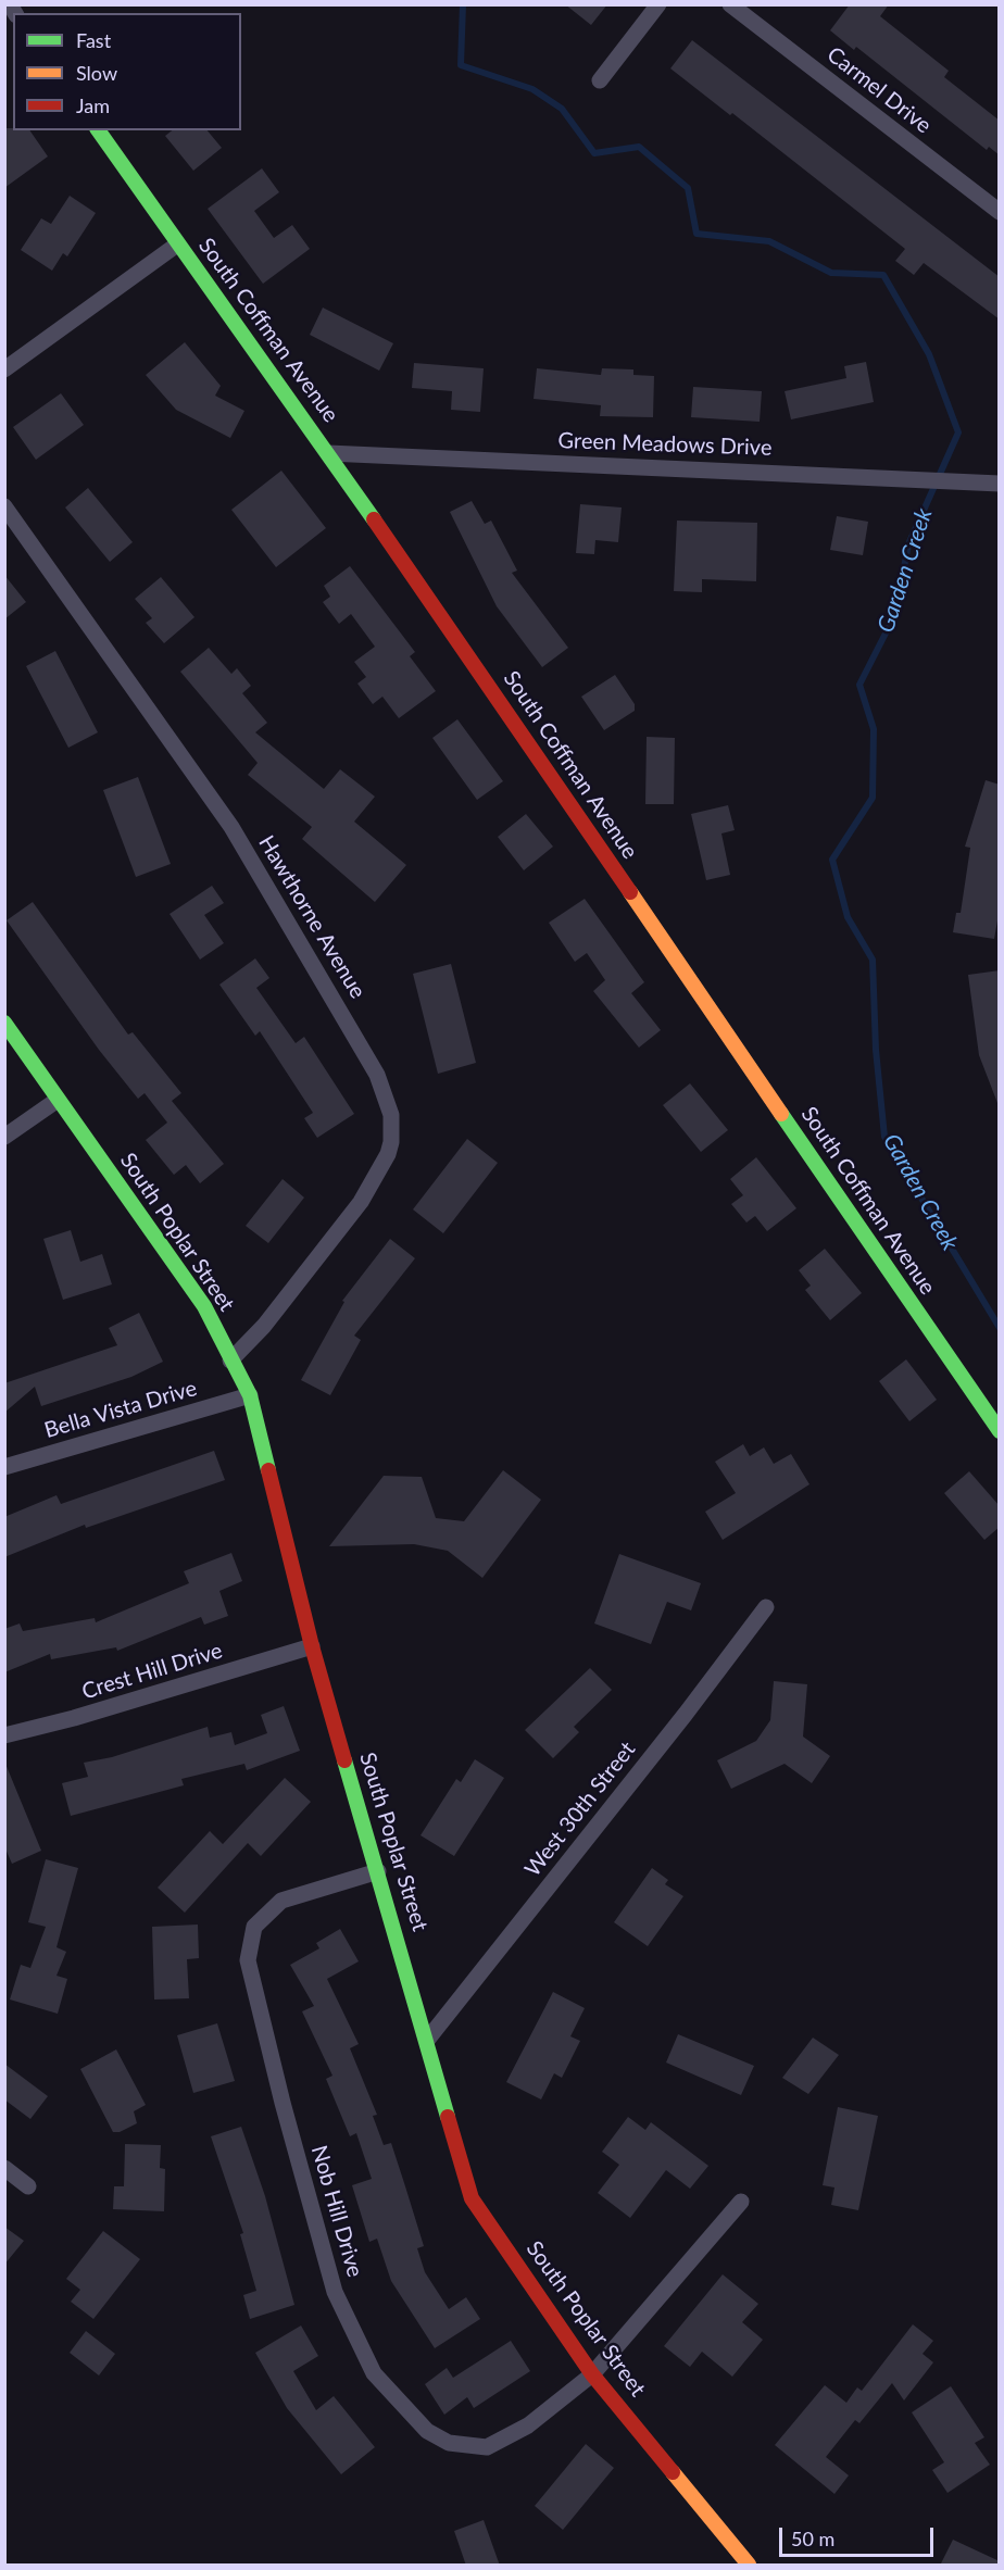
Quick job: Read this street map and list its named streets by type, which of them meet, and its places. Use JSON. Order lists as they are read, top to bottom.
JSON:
{
  "streets": {
    "main road": ["South Coffman Avenue", "South Poplar Street"],
    "street": [
      "Carmel Drive",
      "Green Meadows Drive",
      "Hawthorne Avenue",
      "Bella Vista Drive",
      "Crest Hill Drive",
      "West 30th Street",
      "Nob Hill Drive"
    ]
  },
  "crossings": [
    ["South Coffman Avenue", "Green Meadows Drive"],
    ["Hawthorne Avenue", "South Poplar Street"],
    ["South Poplar Street", "Bella Vista Drive"],
    ["South Poplar Street", "Crest Hill Drive"],
    ["South Poplar Street", "West 30th Street"],
    ["South Poplar Street", "Nob Hill Drive"]
  ],
  "water": ["Garden Creek"],
  "legend": ["Fast", "Slow", "Jam"],
  "scale_bar": "50 m"
}
